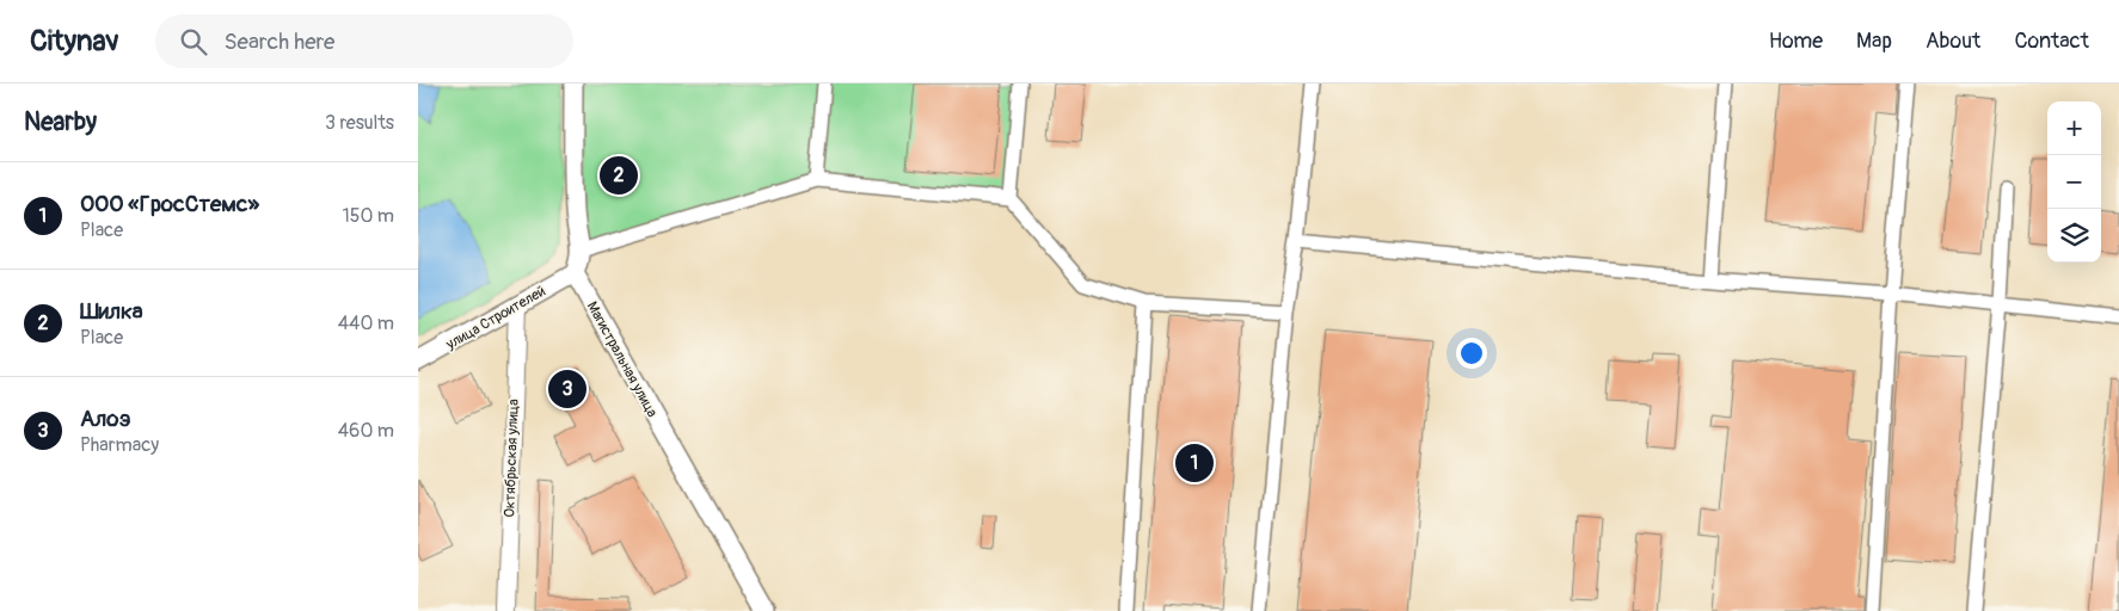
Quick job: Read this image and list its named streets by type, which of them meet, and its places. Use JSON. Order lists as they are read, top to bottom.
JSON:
{
  "streets": {
    "main road": ["улица Строителей", "Магистральная улица"],
    "street": ["Октябрьская улица"]
  },
  "crossings": [
    ["улица Строителей", "Магистральная улица"],
    ["улица Строителей", "Октябрьская улица"]
  ],
  "page": {
    "header": "Citynav",
    "search": "Search here",
    "nav": [
      "Home",
      "Map",
      "About",
      "Contact"
    ],
    "heading": ["Nearby", "3 results"],
    "map_buttons": ["+", "−"],
    "pins": ["2", "3", "1"],
    "list": [
      {
        "mark": "1",
        "name": "ООО «ГросСтемс»",
        "note": "Place",
        "value": "150 m"
      },
      {
        "mark": "2",
        "name": "Шилка",
        "note": "Place",
        "value": "440 m"
      },
      {
        "mark": "3",
        "name": "Алоэ",
        "note": "Pharmacy",
        "value": "460 m"
      }
    ]
  }
}
